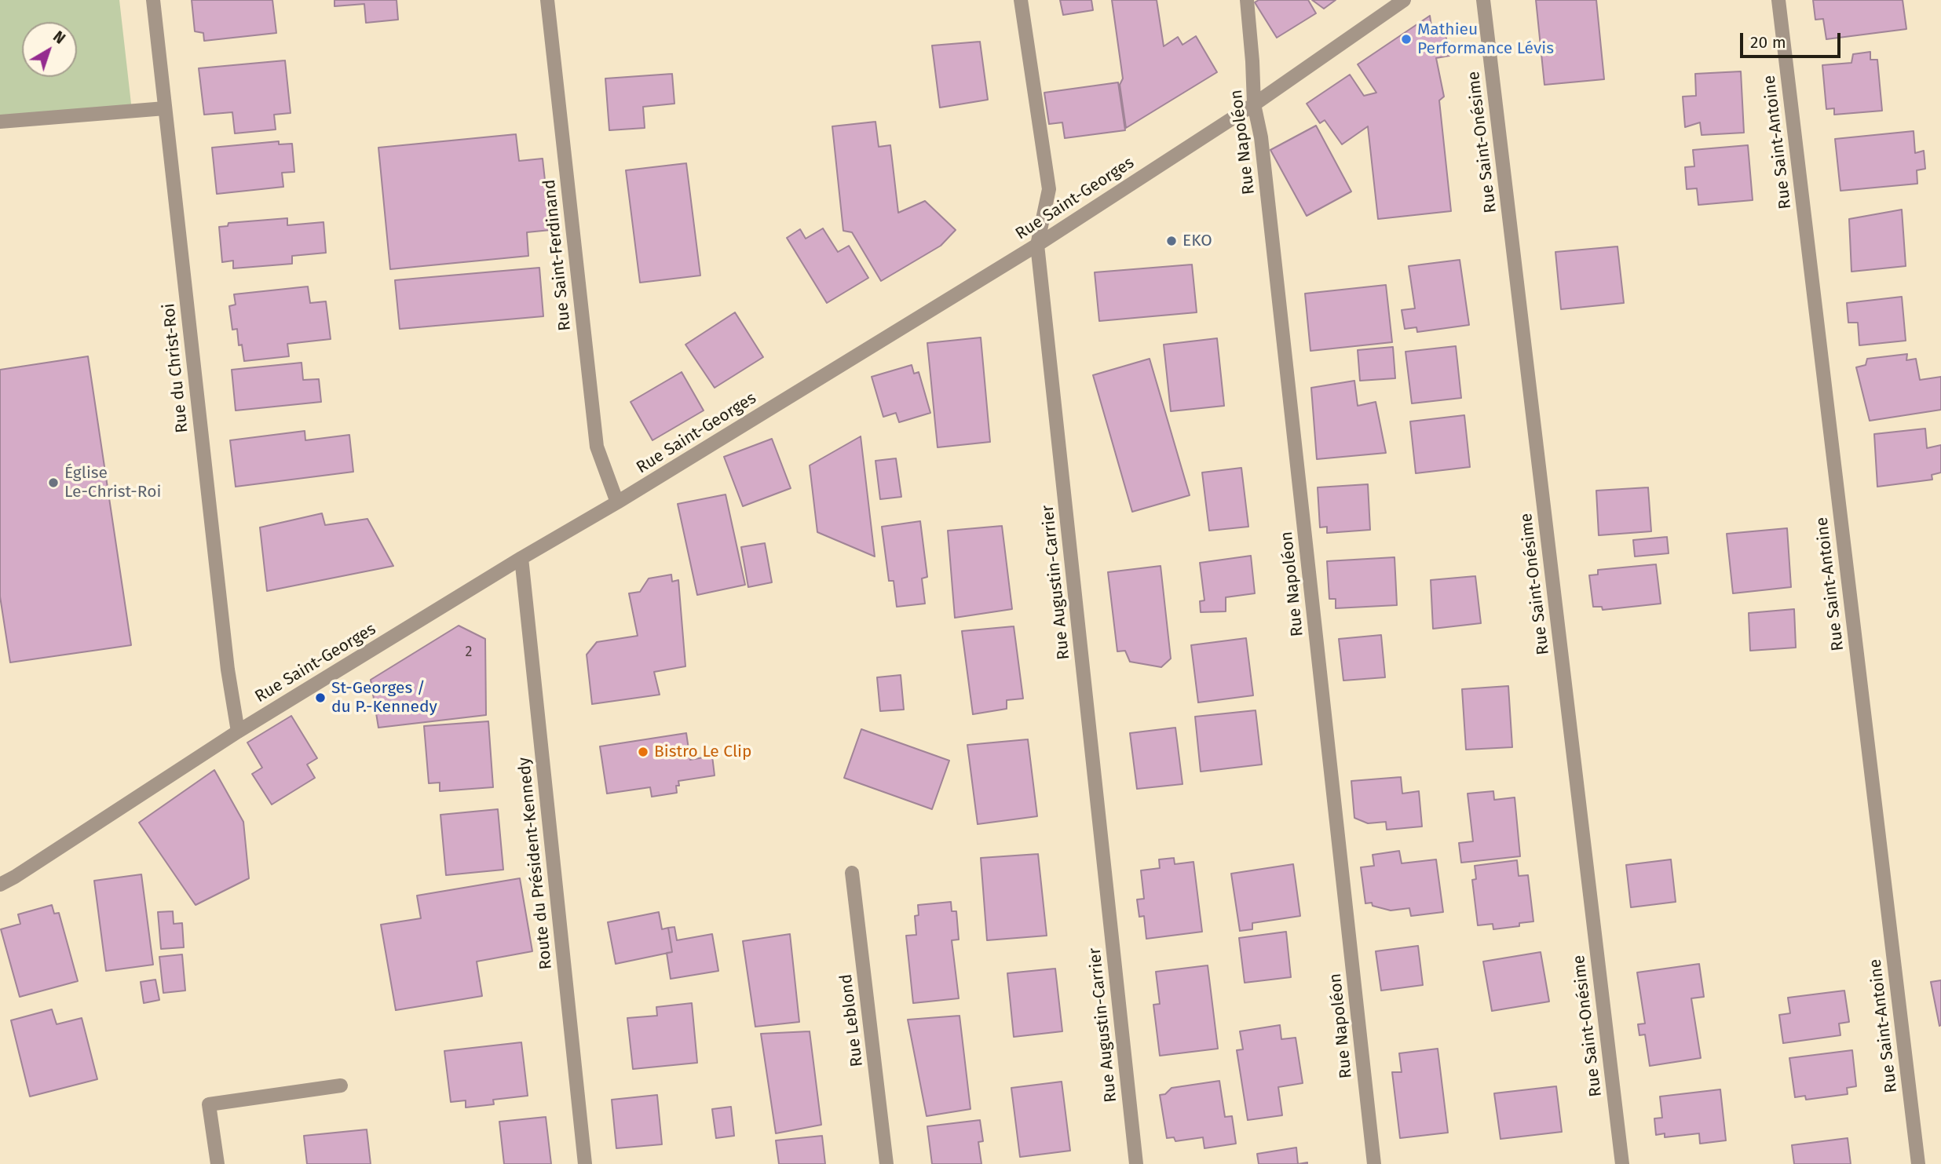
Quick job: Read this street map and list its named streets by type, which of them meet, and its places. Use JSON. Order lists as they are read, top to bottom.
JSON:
{
  "streets": {
    "street": [
      "Rue Napoléon",
      "Rue Saint-Onésime",
      "Rue Saint-Antoine",
      "Rue Saint-Georges",
      "Rue Saint-Ferdinand",
      "Rue du Christ-Roi",
      "Rue Augustin-Carrier",
      "Route du Président-Kennedy",
      "Rue Leblond"
    ]
  },
  "crossings": [
    ["Rue Napoléon", "Rue Saint-Georges"],
    ["Rue Saint-Georges", "Rue Saint-Ferdinand"],
    ["Rue Saint-Georges", "Rue du Christ-Roi"],
    ["Rue Saint-Georges", "Rue Augustin-Carrier"],
    ["Rue Saint-Georges", "Route du Président-Kennedy"]
  ],
  "places": [
    "Mathieu Performance Lévis",
    "EKO",
    "Église Le-Christ-Roi",
    "St-Georges / du P.-Kennedy",
    "Bistro Le Clip"
  ],
  "house_numbers": ["2"],
  "scale_bar": "20 m",
  "north": "top right"
}
